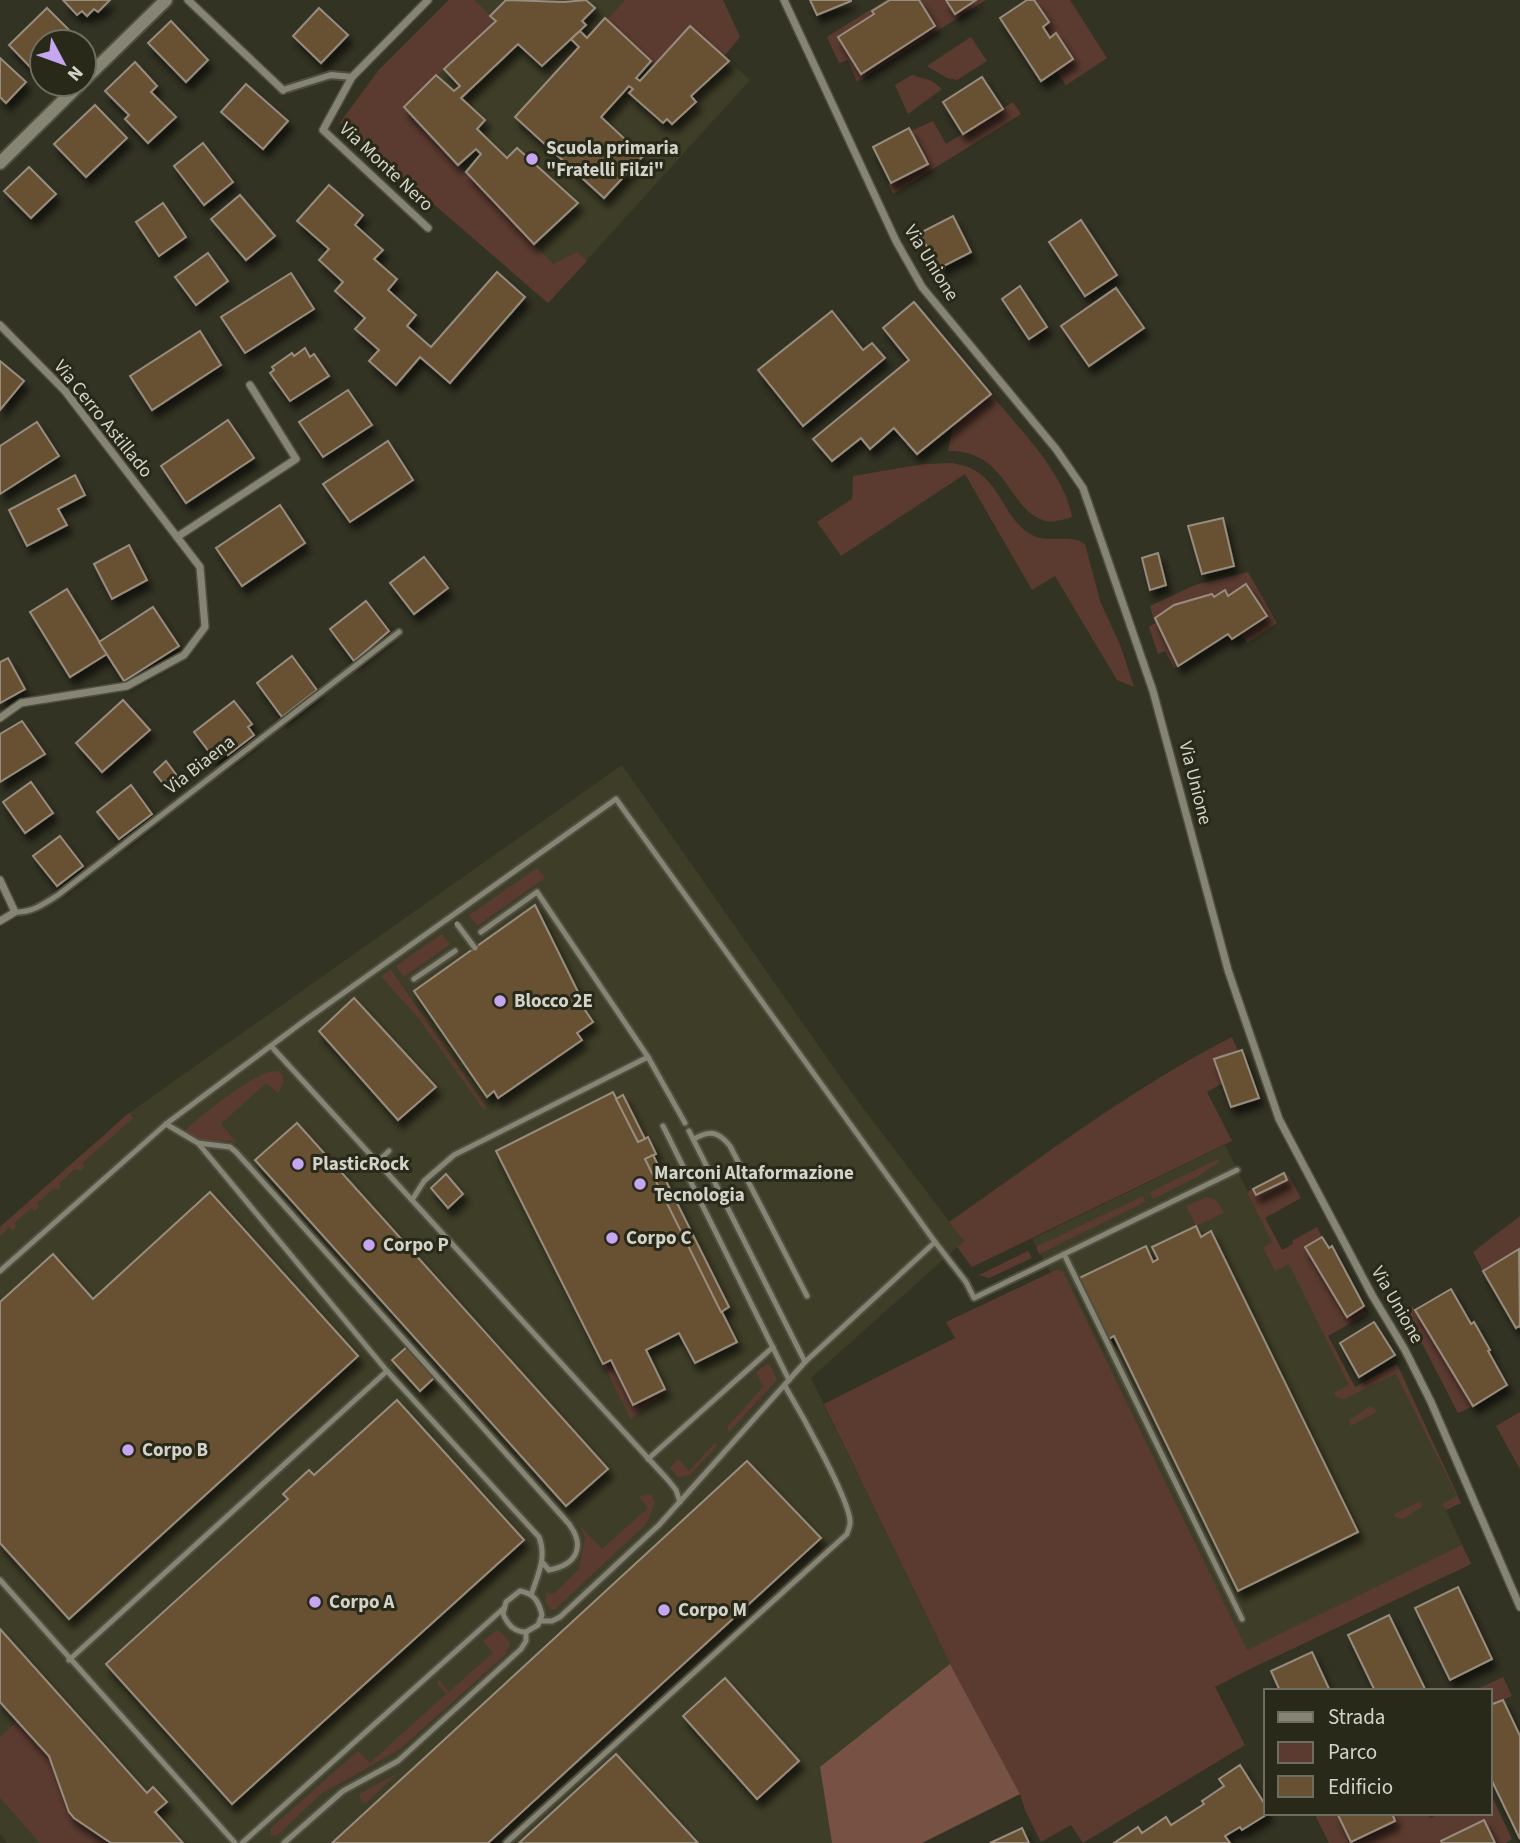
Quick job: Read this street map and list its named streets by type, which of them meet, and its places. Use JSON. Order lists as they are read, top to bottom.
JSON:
{
  "streets": {
    "street": ["Via Monte Nero", "Via Unione", "Via Cerro Astillado"],
    "lane": ["Via Biaena"]
  },
  "places": [
    "Scuola primaria \"Fratelli Filzi\"",
    "Blocco 2E",
    "PlasticRock",
    "Marconi Altaformazione Tecnologia",
    "Corpo C",
    "Corpo P",
    "Corpo B",
    "Corpo A",
    "Corpo M"
  ],
  "legend": ["Strada", "Parco", "Edificio"],
  "north": "bottom right"
}
